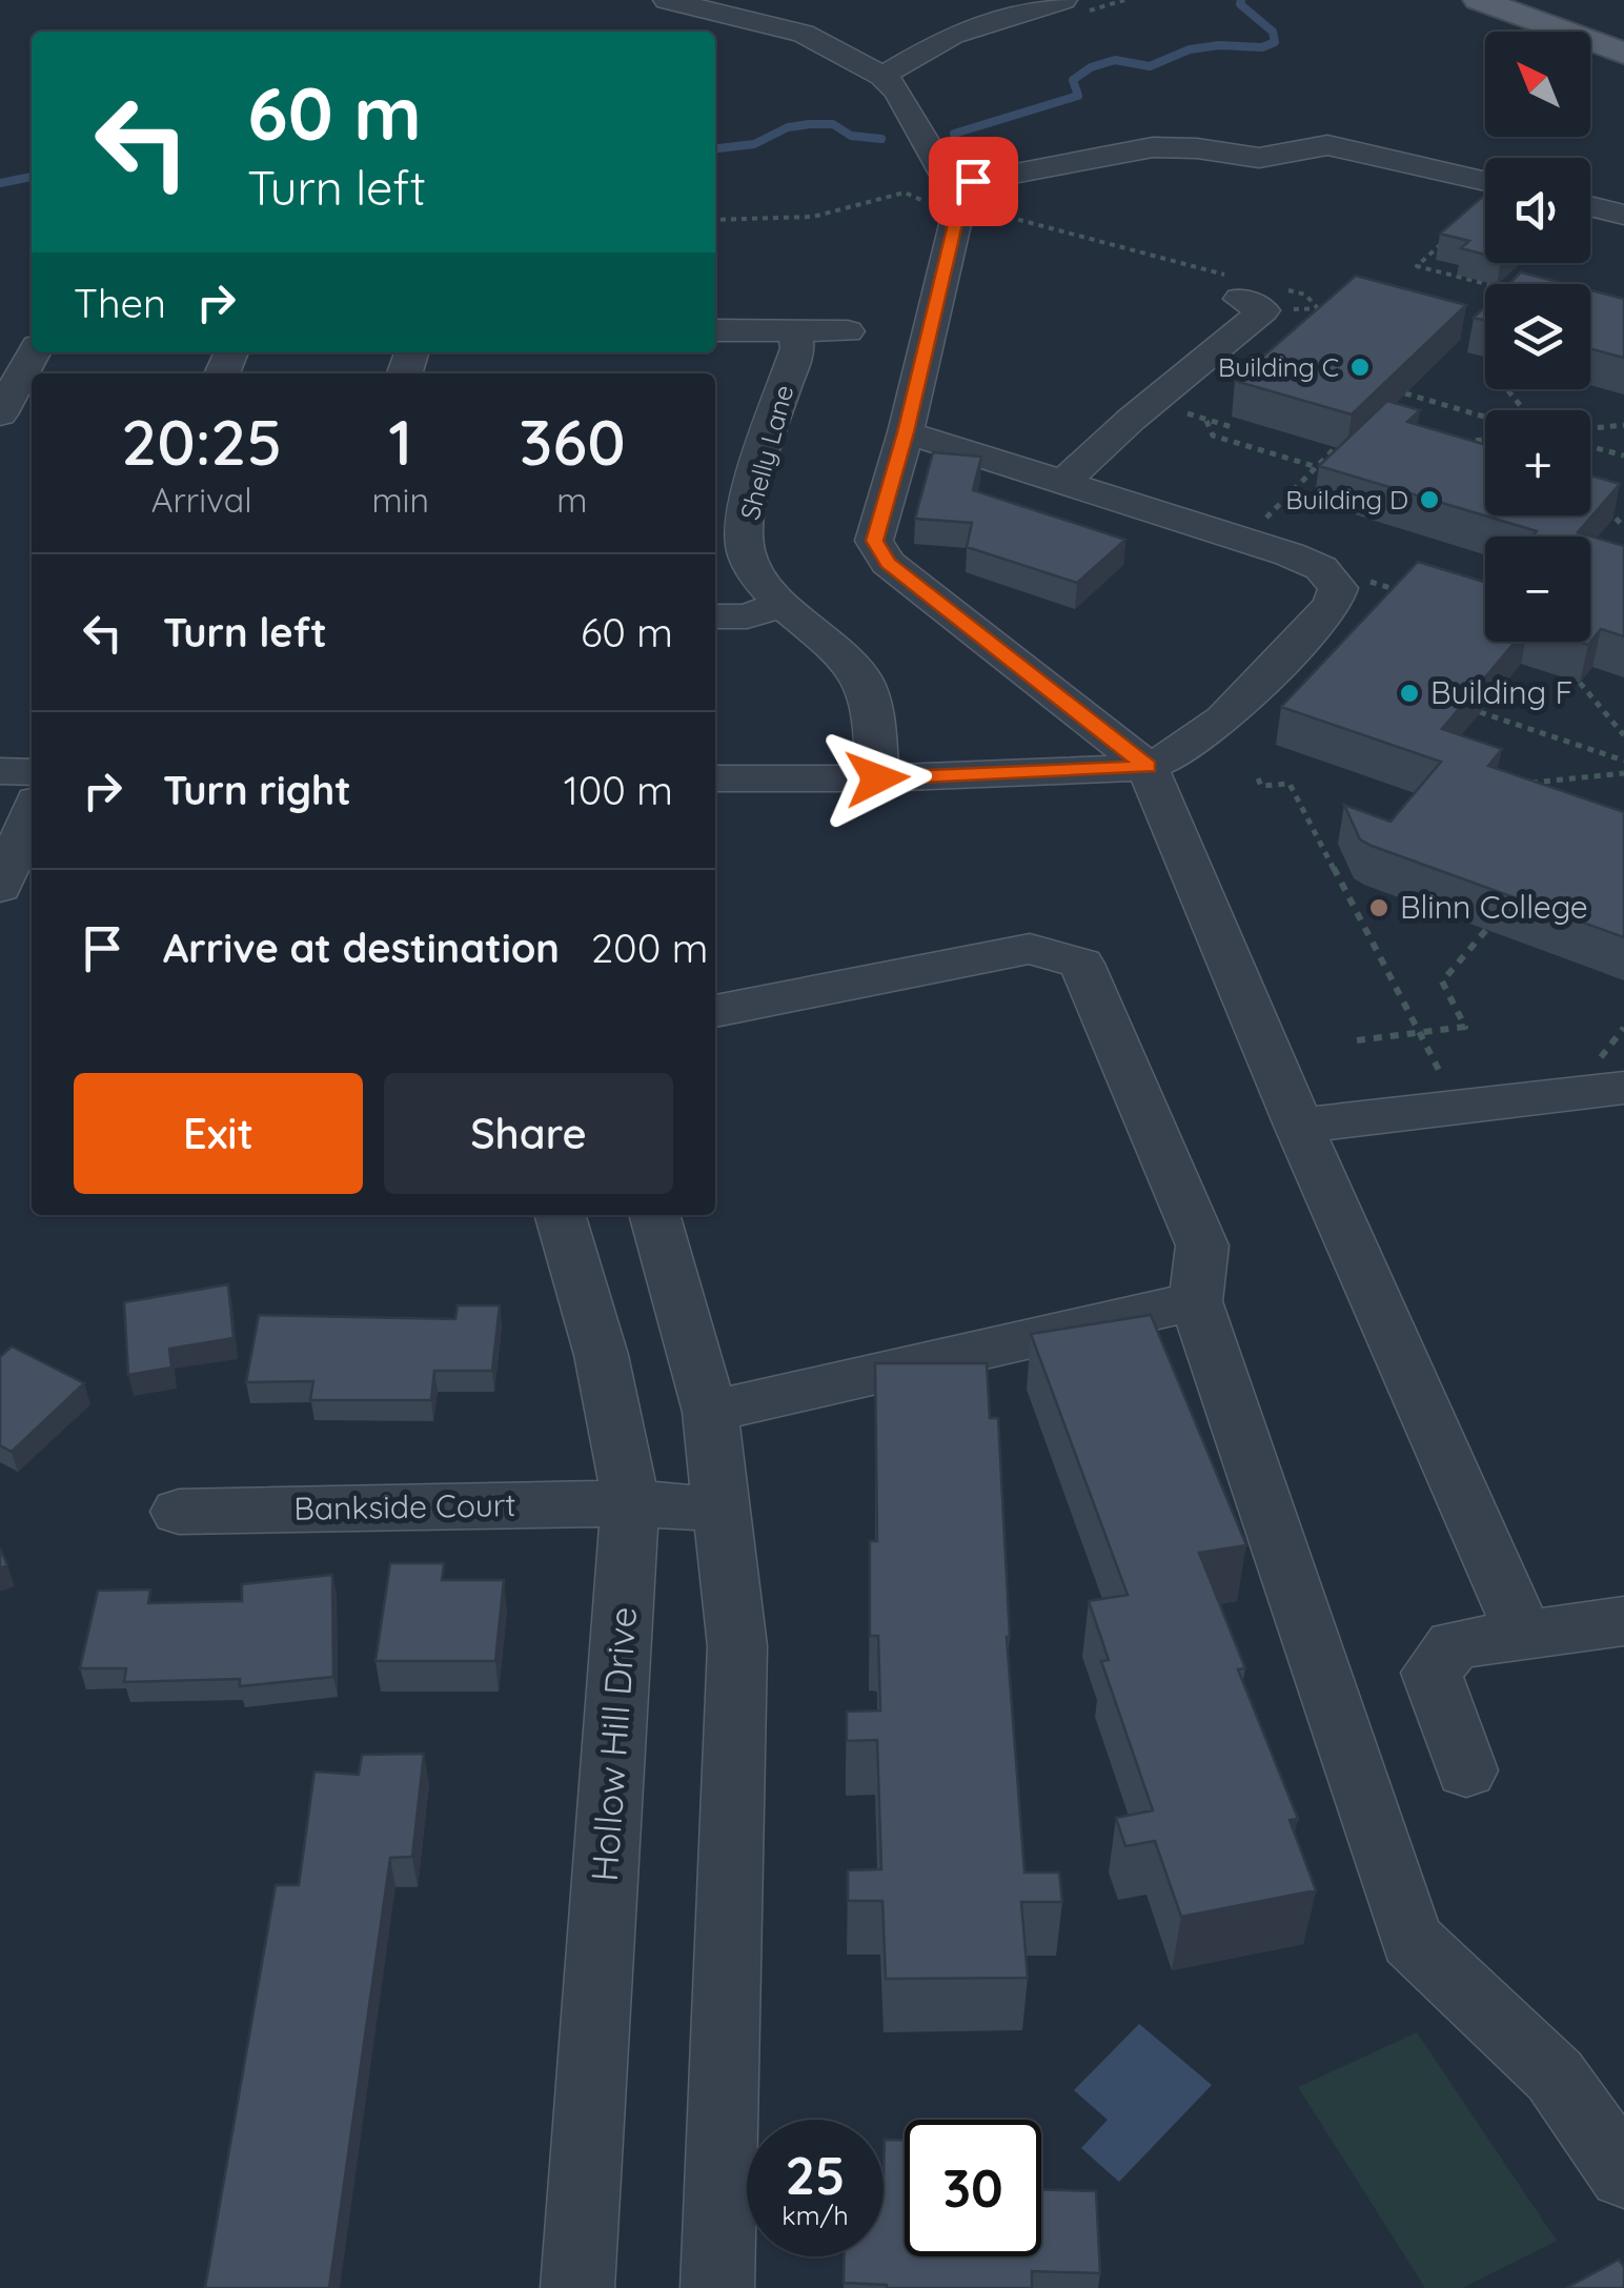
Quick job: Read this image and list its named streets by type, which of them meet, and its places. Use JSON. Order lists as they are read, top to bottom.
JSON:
{
  "streets": {
    "street": ["Shelly Lane", "Bankside Court", "Hollow Hill Drive"]
  },
  "crossings": [
    ["Bankside Court", "Hollow Hill Drive"]
  ],
  "places": [
    "Building C",
    "Building D",
    "Building F",
    "Blinn College"
  ],
  "north": "top left",
  "page": {
    "map_buttons": ["+", "−"],
    "turn": ["60 m", "Turn left"],
    "then": "Then",
    "eta": [
      "20:25",
      "Arrival",
      "1",
      "min",
      "360",
      "m"
    ],
    "list": [
      {
        "name": "Turn left",
        "value": "60 m"
      },
      {
        "name": "Turn right",
        "value": "100 m"
      },
      {
        "name": "Arrive at destination",
        "value": "200 m"
      }
    ],
    "buttons": ["Exit", "Share"],
    "speed": "25 km/h",
    "limit": "30"
  }
}
